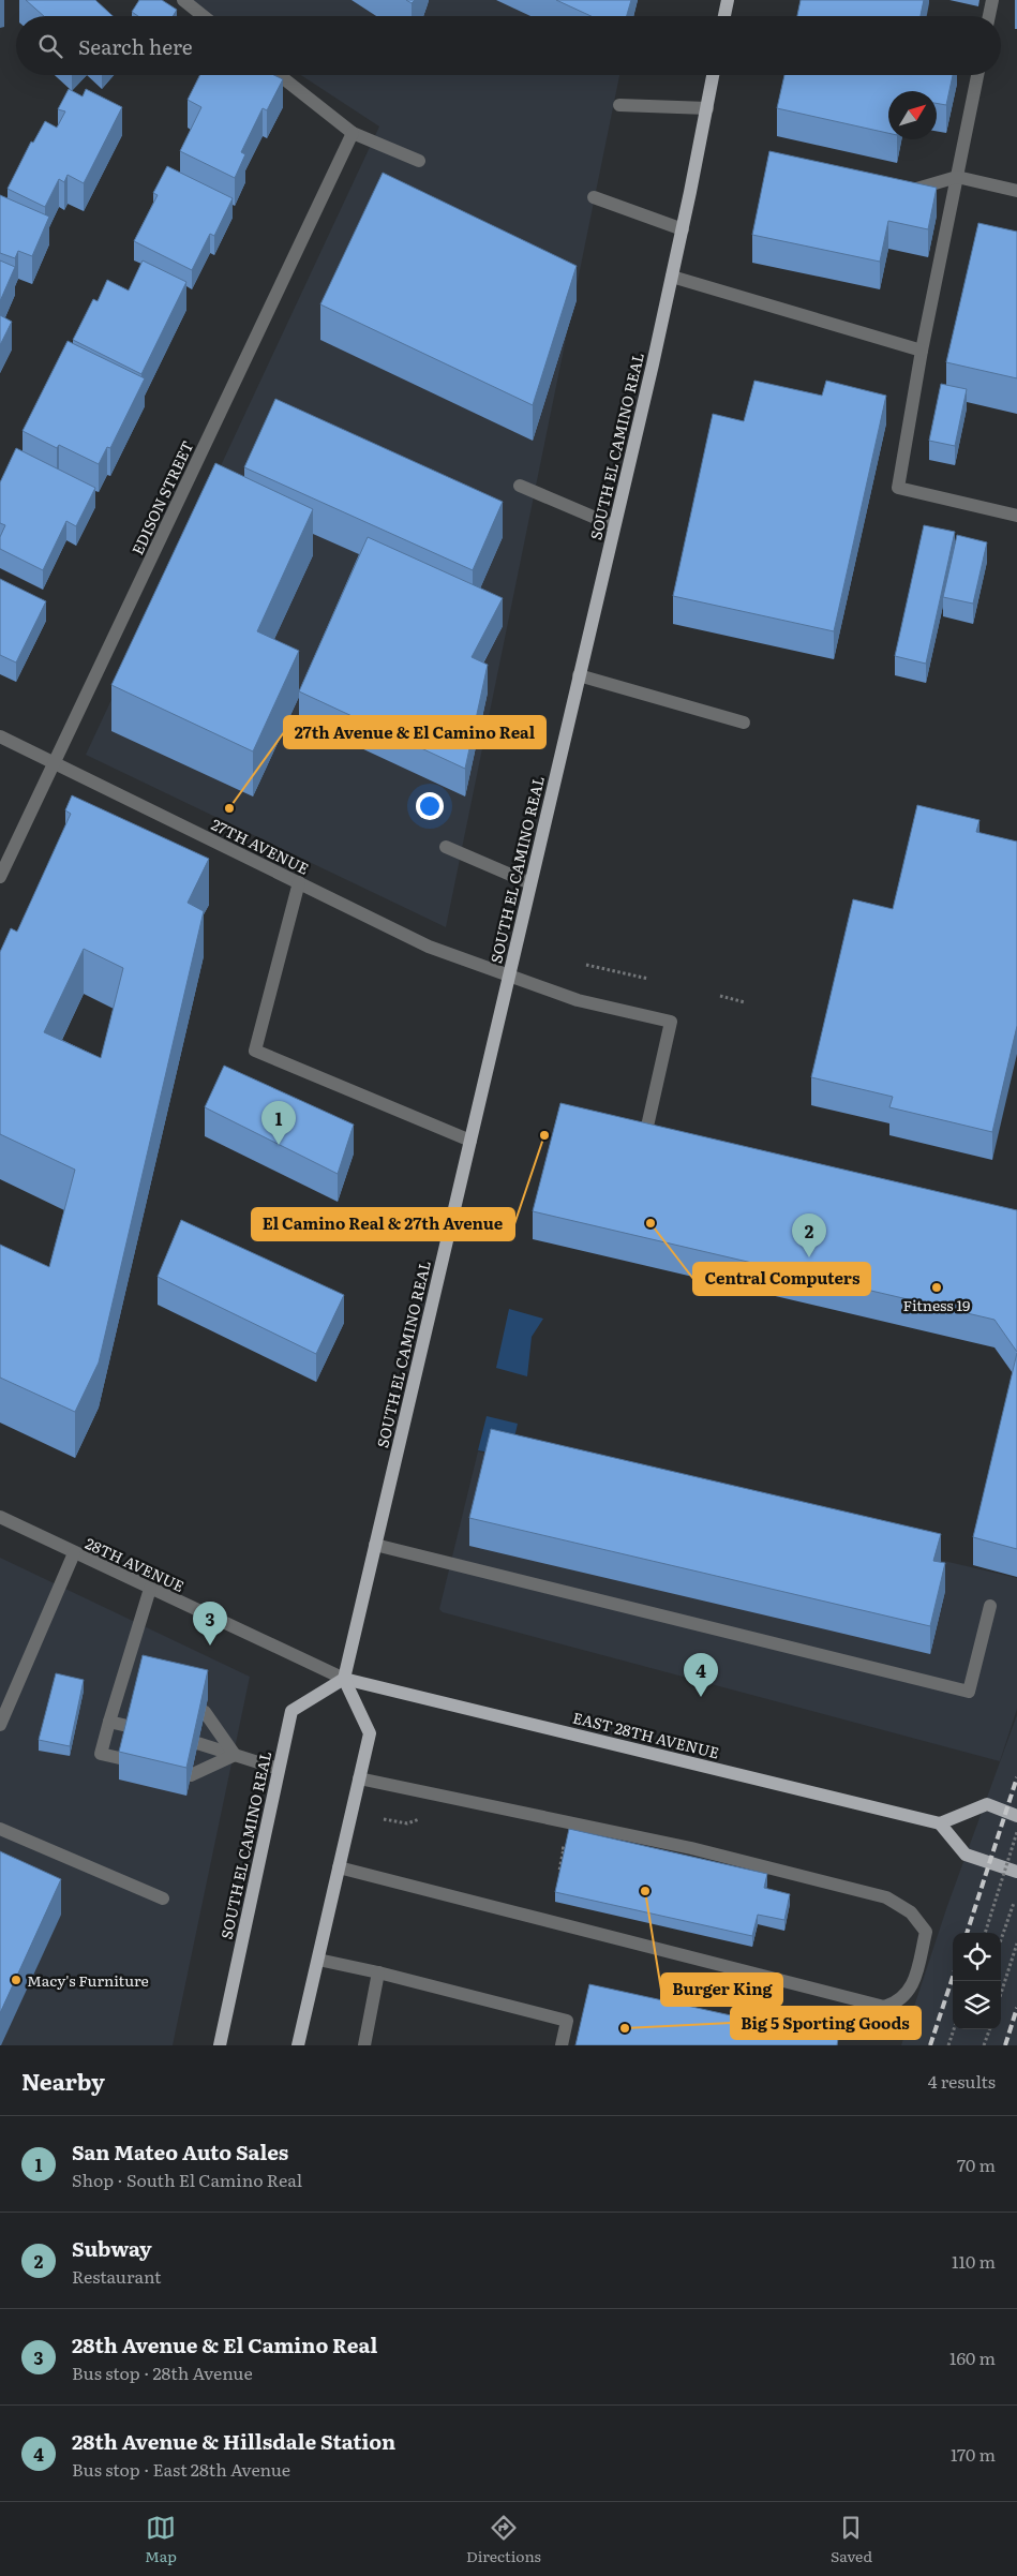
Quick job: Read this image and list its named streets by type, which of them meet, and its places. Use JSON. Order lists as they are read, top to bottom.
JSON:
{
  "streets": {
    "main road": ["SOUTH EL CAMINO REAL", "EAST 28TH AVENUE"],
    "street": ["EDISON STREET", "27TH AVENUE", "28TH AVENUE"]
  },
  "crossings": [
    ["SOUTH EL CAMINO REAL", "27TH AVENUE"],
    ["SOUTH EL CAMINO REAL", "28TH AVENUE"],
    ["SOUTH EL CAMINO REAL", "EAST 28TH AVENUE"],
    ["EDISON STREET", "27TH AVENUE"],
    ["28TH AVENUE", "EAST 28TH AVENUE"]
  ],
  "places": [
    "27th Avenue & El Camino Real",
    "El Camino Real & 27th Avenue",
    "Central Computers",
    "Fitness 19",
    "Burger King",
    "Macy's Furniture",
    "Big 5 Sporting Goods"
  ],
  "north": "top right",
  "page": {
    "search": "Search here",
    "pins": [
      "1",
      "2",
      "3",
      "4"
    ],
    "heading": ["Nearby", "4 results"],
    "list": [
      {
        "mark": "1",
        "name": "San Mateo Auto Sales",
        "note": "Shop · South El Camino Real",
        "value": "70 m"
      },
      {
        "mark": "2",
        "name": "Subway",
        "note": "Restaurant",
        "value": "110 m"
      },
      {
        "mark": "3",
        "name": "28th Avenue & El Camino Real",
        "note": "Bus stop · 28th Avenue",
        "value": "160 m"
      },
      {
        "mark": "4",
        "name": "28th Avenue & Hillsdale Station",
        "note": "Bus stop · East 28th Avenue",
        "value": "170 m"
      }
    ],
    "nav": ["Map", "Directions", "Saved"]
  }
}
